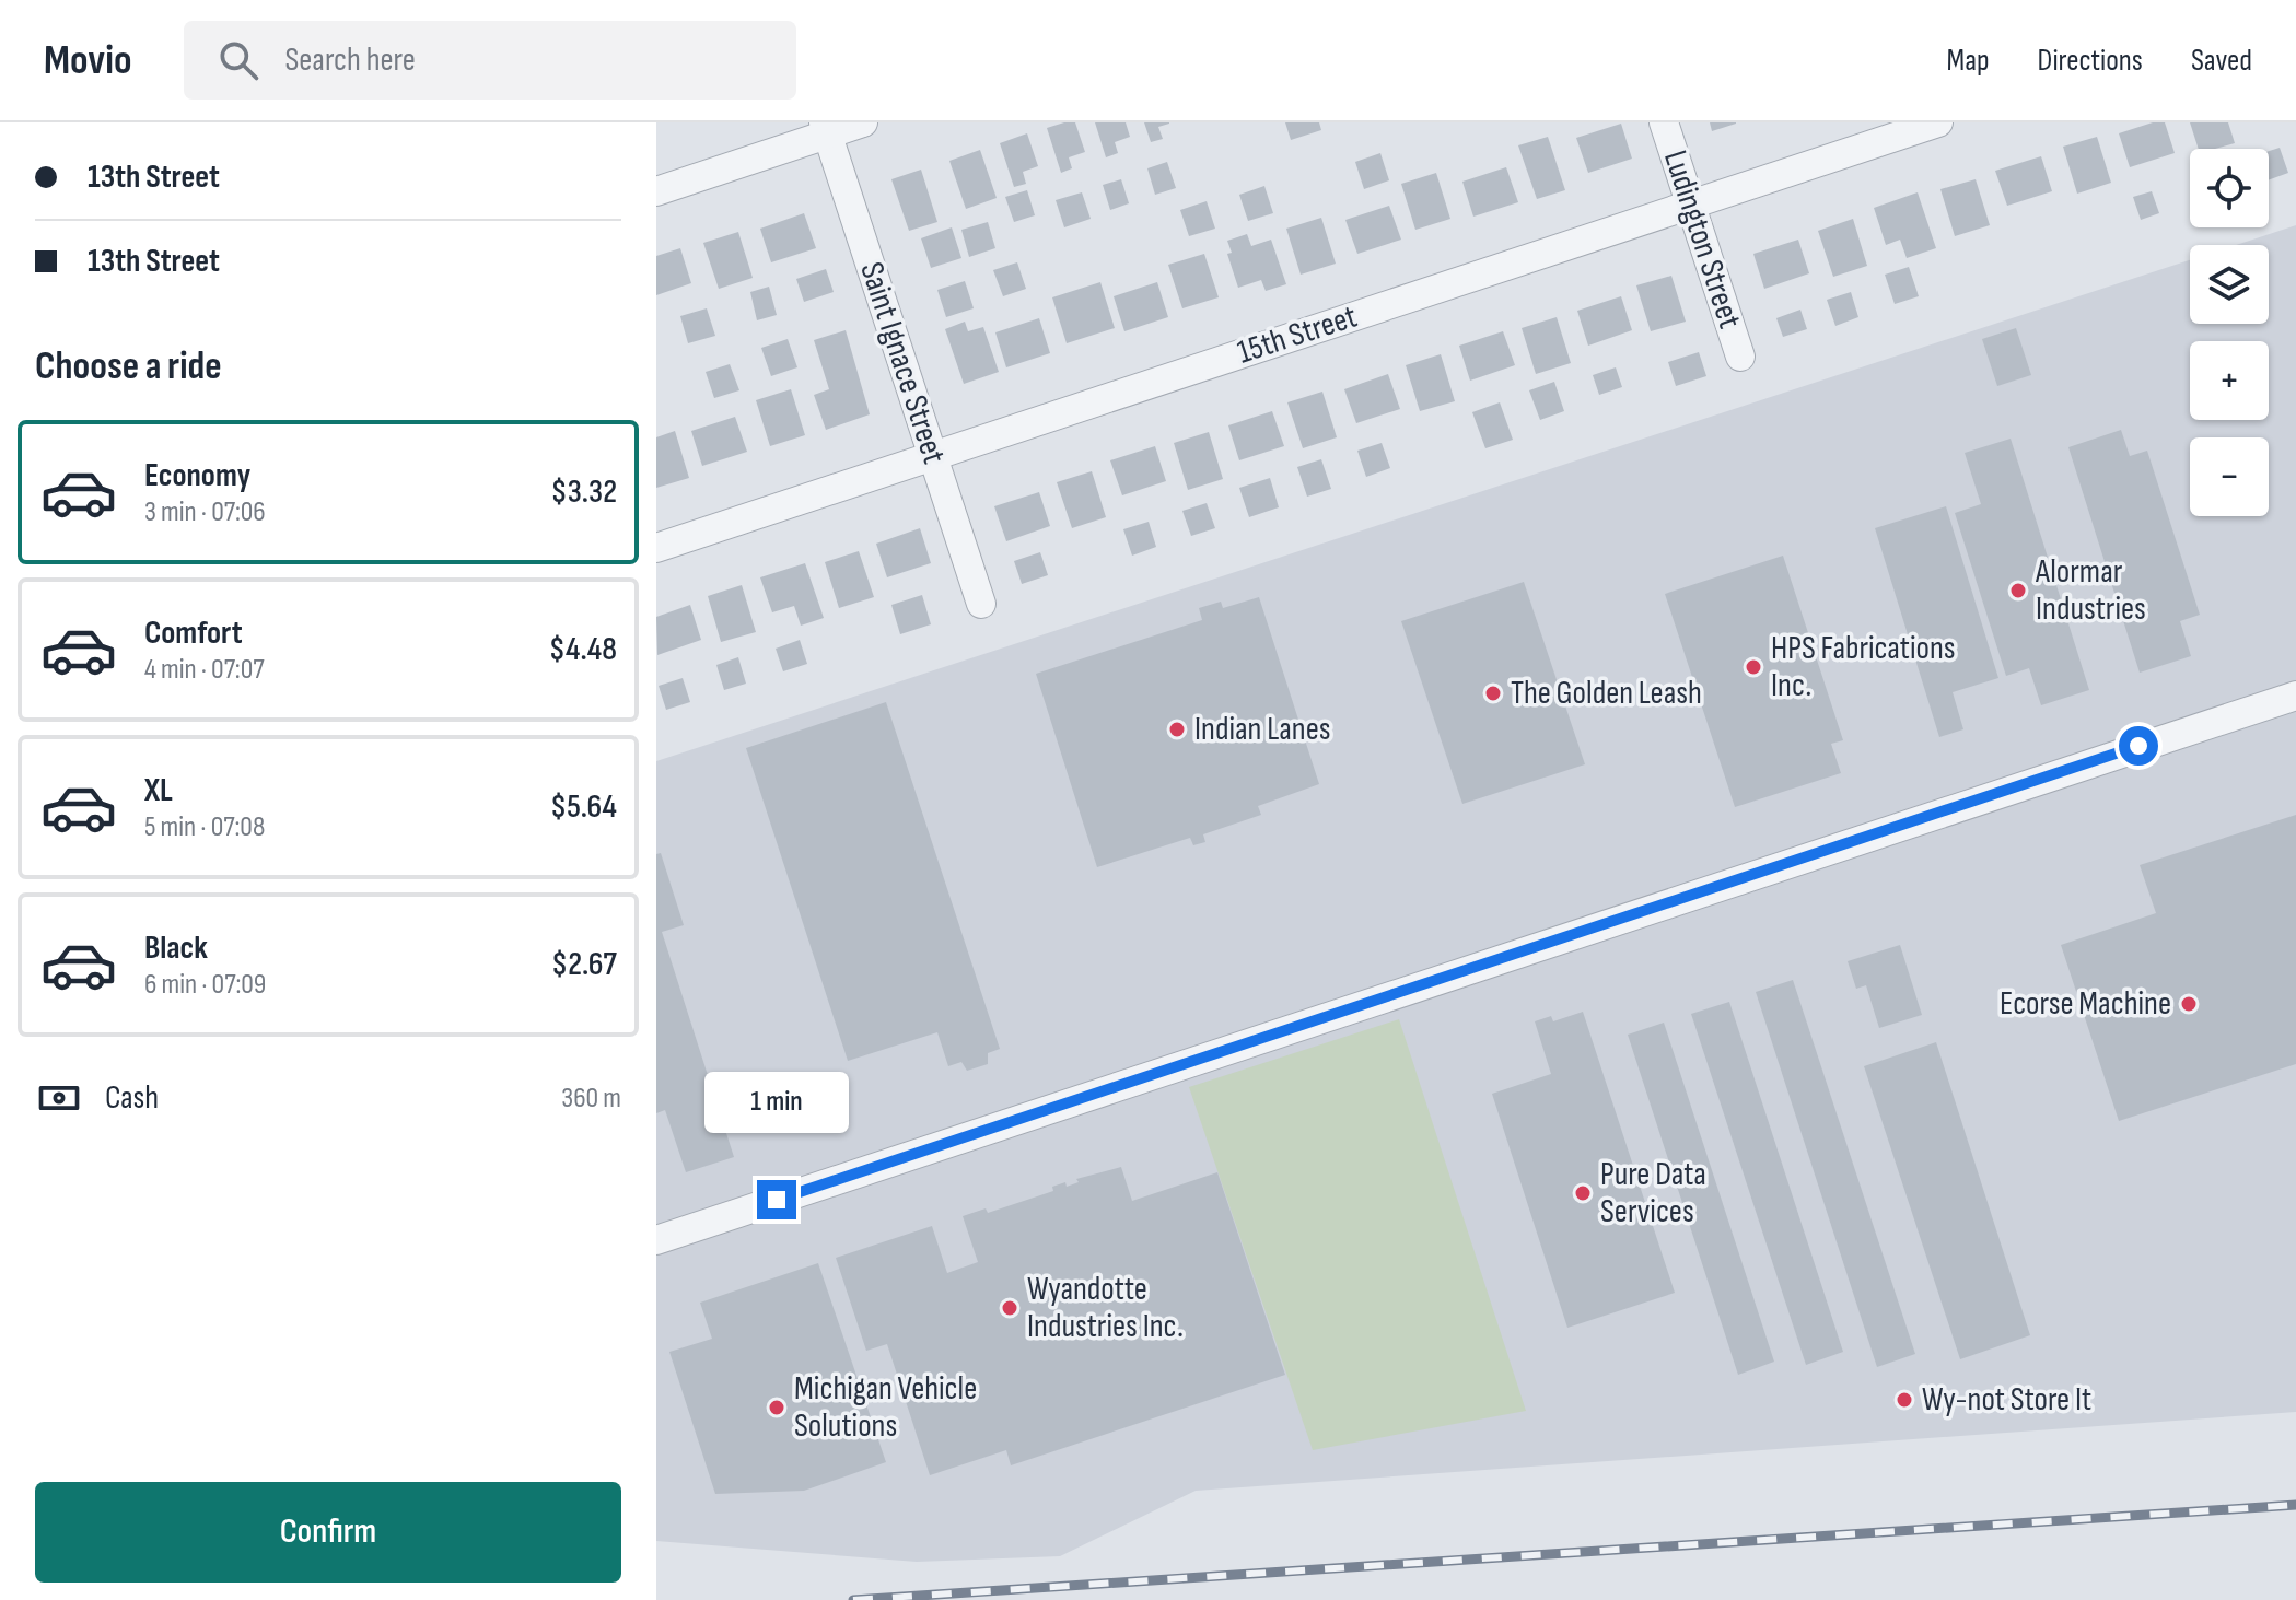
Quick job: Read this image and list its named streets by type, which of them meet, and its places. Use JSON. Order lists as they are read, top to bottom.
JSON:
{
  "streets": {
    "street": ["Ludington Street", "15th Street", "Saint Ignace Street"]
  },
  "crossings": [
    ["Ludington Street", "15th Street"],
    ["15th Street", "Saint Ignace Street"]
  ],
  "places": [
    "Alormar Industries",
    "HPS Fabrications Inc.",
    "The Golden Leash",
    "Indian Lanes",
    "Ecorse Machine",
    "Pure Data Services",
    "Wyandotte Industries Inc.",
    "Wy-not Store It",
    "Michigan Vehicle Solutions"
  ],
  "page": {
    "header": "Movio",
    "search": "Search here",
    "nav": ["Map", "Directions", "Saved"],
    "banner": ["13th Street", "13th Street"],
    "map_buttons": ["+", "−"],
    "heading": "Choose a ride",
    "list": [
      {
        "name": "Economy",
        "note": "3 min · 07:06",
        "value": "$3.32"
      },
      {
        "name": "Comfort",
        "note": "4 min · 07:07",
        "value": "$4.48"
      },
      {
        "name": "XL",
        "note": "5 min · 07:08",
        "value": "$5.64"
      },
      {
        "name": "Black",
        "note": "6 min · 07:09",
        "value": "$2.67"
      }
    ],
    "pay": ["Cash", "360 m"],
    "bubble": "1 min",
    "buttons": "Confirm"
  }
}
